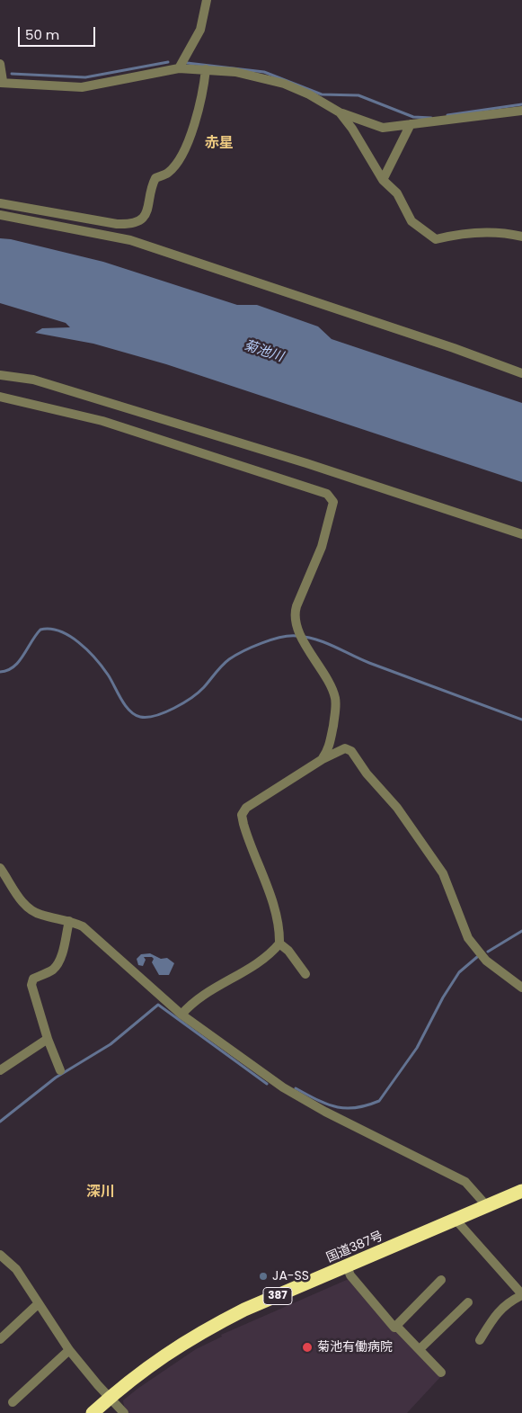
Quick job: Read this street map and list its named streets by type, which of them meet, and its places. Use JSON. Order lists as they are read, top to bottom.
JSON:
{
  "streets": {
    "highway": ["国道387号", "387"]
  },
  "districts": ["赤星", "深川"],
  "water": ["菊池川"],
  "places": ["JA-SS", "菊池有働病院"],
  "scale_bar": "50 m"
}
